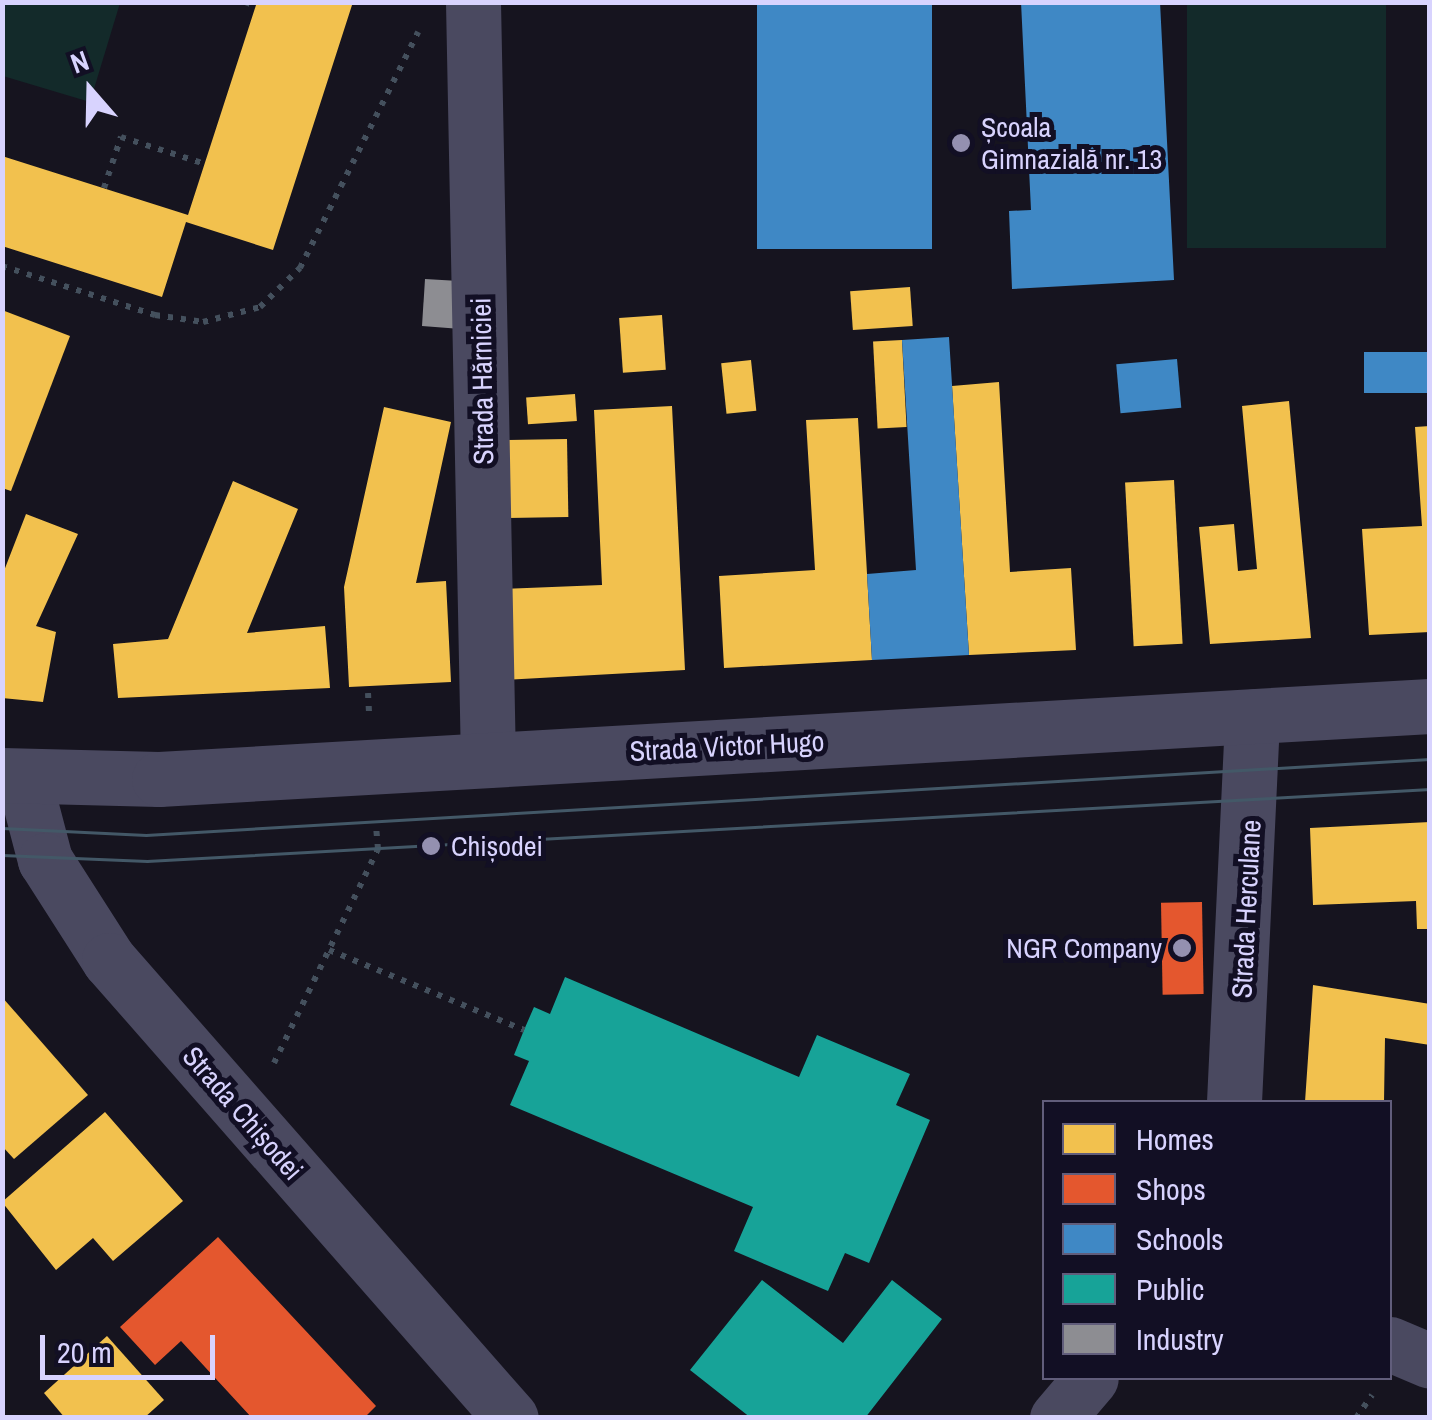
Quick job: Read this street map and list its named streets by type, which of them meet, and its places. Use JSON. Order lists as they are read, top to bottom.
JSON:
{
  "streets": {
    "street": [
      "Strada Hărniciei",
      "Strada Victor Hugo",
      "Strada Herculane",
      "Strada Chișodei"
    ]
  },
  "crossings": [
    ["Strada Hărniciei", "Strada Victor Hugo"],
    ["Strada Victor Hugo", "Strada Herculane"],
    ["Strada Victor Hugo", "Strada Chișodei"]
  ],
  "places": ["Școala Gimnazială nr. 13", "Chișodei", "NGR Company"],
  "legend": [
    "Homes",
    "Shops",
    "Schools",
    "Public",
    "Industry"
  ],
  "scale_bar": "20 m",
  "north": "top"
}
